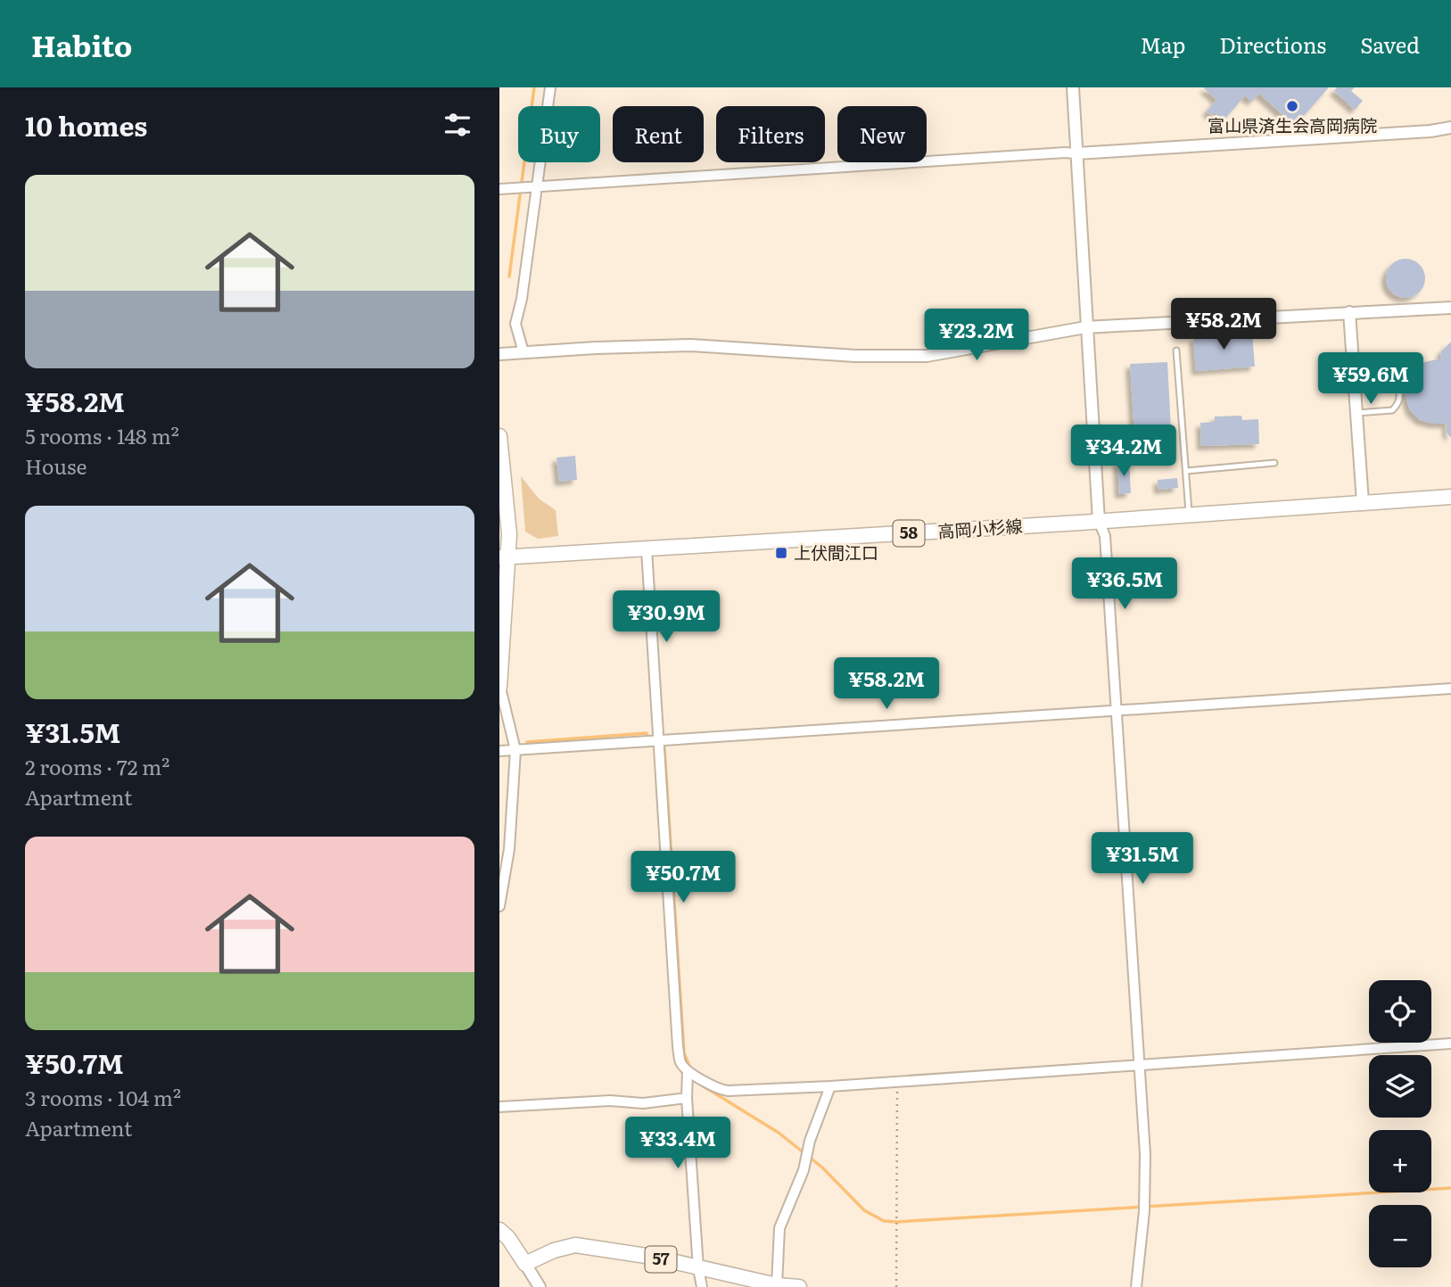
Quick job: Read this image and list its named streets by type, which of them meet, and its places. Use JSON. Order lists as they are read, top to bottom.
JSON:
{
  "streets": {
    "main road": ["高岡小杉線", "58", "57"]
  },
  "places": {
    "other": ["富山県済生会高岡病院"],
    "transit": ["上伏間江口"]
  },
  "page": {
    "header": "Habito",
    "nav": ["Map", "Directions", "Saved"],
    "heading": "10 homes",
    "chip": [
      "Buy",
      "Rent",
      "Filters",
      "New"
    ],
    "list": [
      {
        "name": "¥58.2M",
        "note": "5 rooms · 148 m² · House"
      },
      {
        "name": "¥31.5M",
        "note": "2 rooms · 72 m² · Apartment"
      },
      {
        "name": "¥50.7M",
        "note": "3 rooms · 104 m² · Apartment"
      }
    ],
    "price": [
      "¥58.2M",
      "¥23.2M",
      "¥59.6M",
      "¥34.2M",
      "¥36.5M",
      "¥30.9M",
      "¥58.2M",
      "¥31.5M",
      "¥50.7M",
      "¥33.4M"
    ],
    "map_buttons": ["+", "−"]
  }
}
